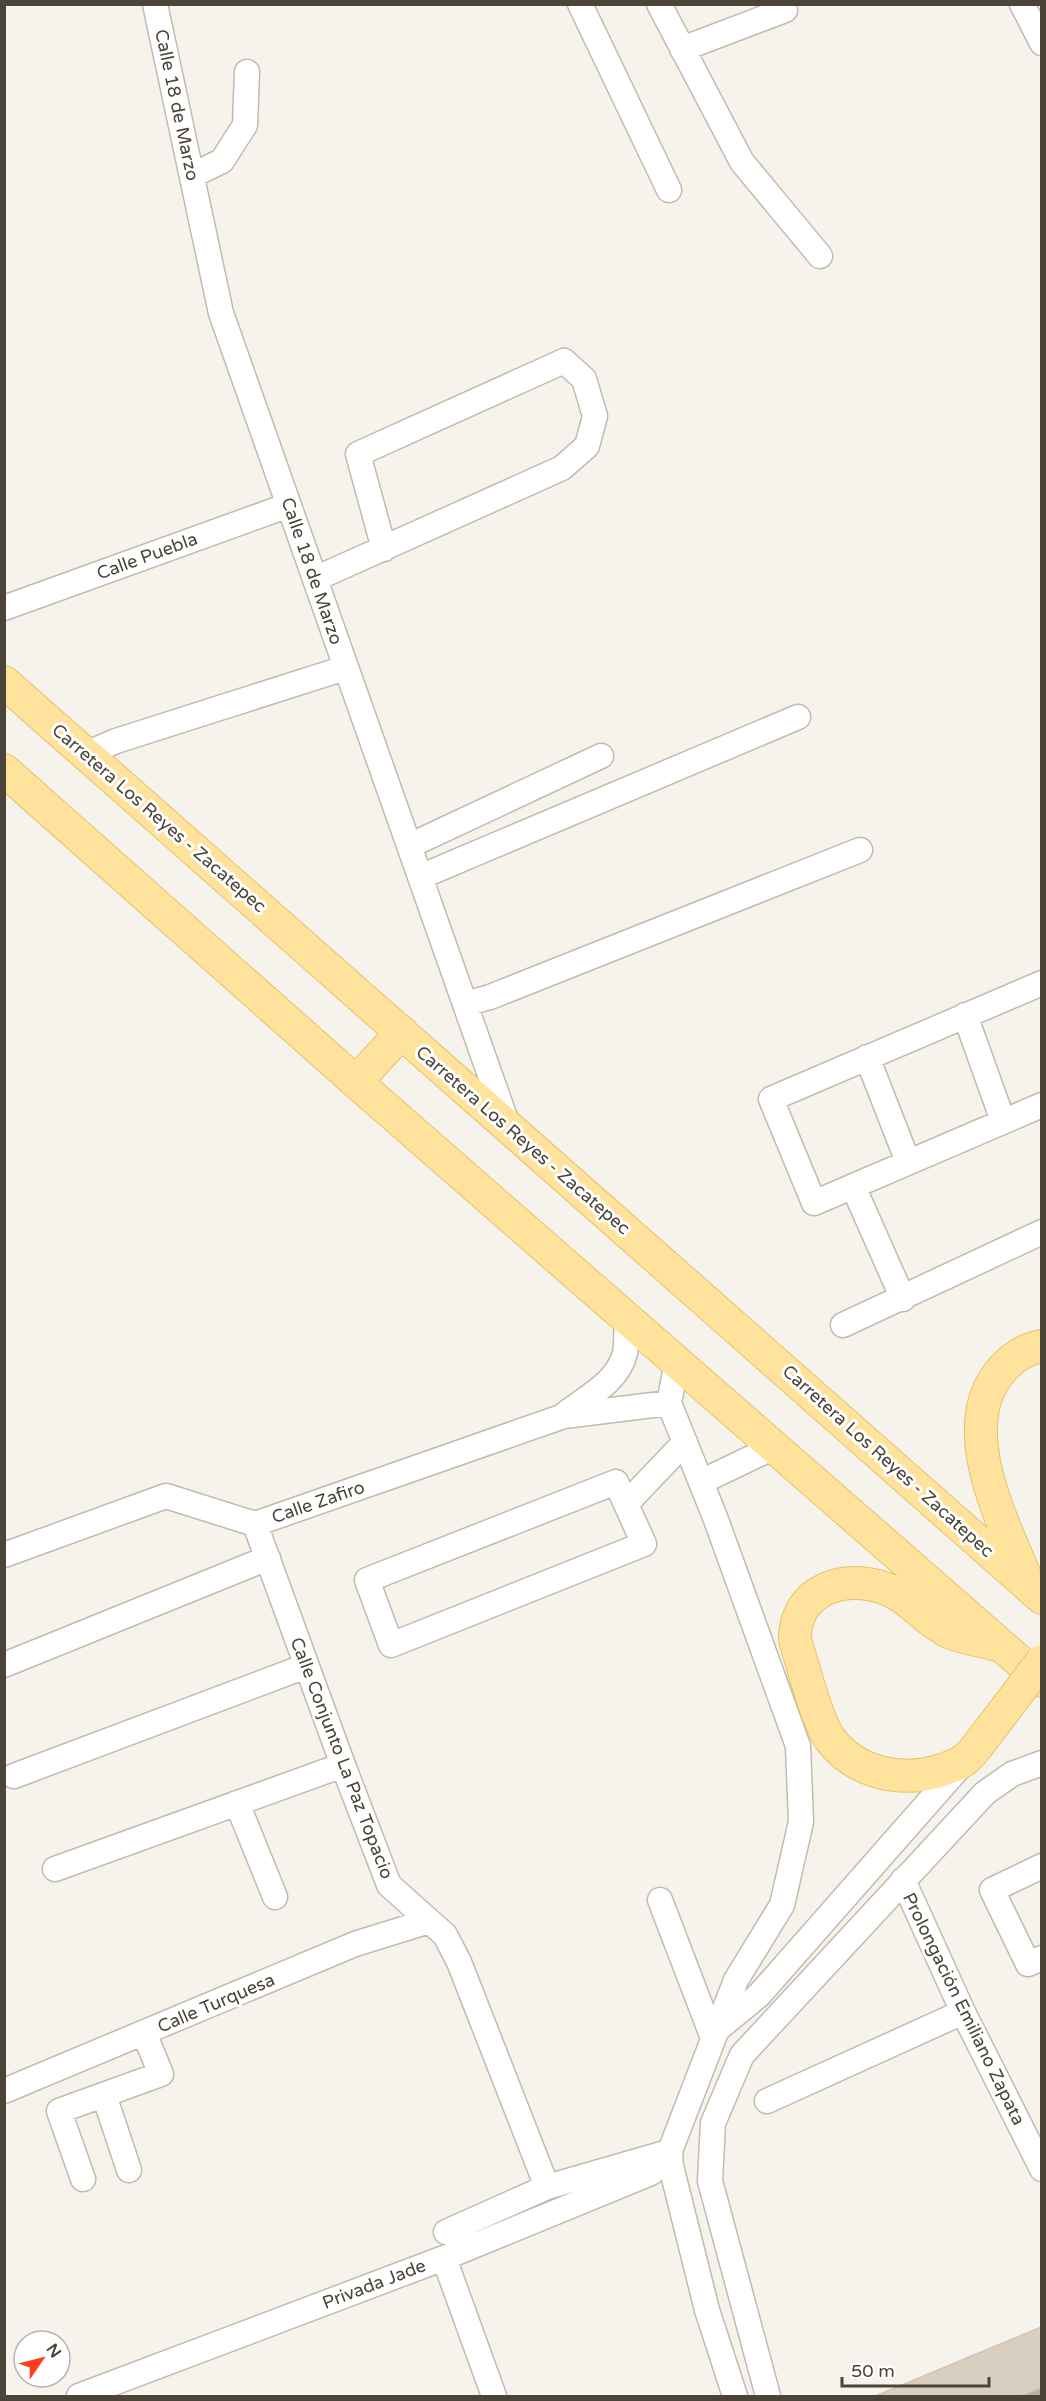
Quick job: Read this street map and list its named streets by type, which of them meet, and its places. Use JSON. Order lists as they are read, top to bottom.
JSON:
{
  "streets": {
    "main road": ["Carretera Los Reyes - Zacatepec"],
    "street": [
      "Calle 18 de Marzo",
      "Calle Puebla",
      "Calle Zafiro",
      "Calle Conjunto La Paz Topacio",
      "Calle Turquesa",
      "Prolongación Emiliano Zapata",
      "Privada Jade"
    ]
  },
  "crossings": [
    ["Calle 18 de Marzo", "Calle Puebla"],
    ["Calle 18 de Marzo", "Carretera Los Reyes - Zacatepec"],
    ["Calle Zafiro", "Calle Conjunto La Paz Topacio"],
    ["Calle Conjunto La Paz Topacio", "Calle Turquesa"]
  ],
  "scale_bar": "50 m",
  "north": "top right"
}
